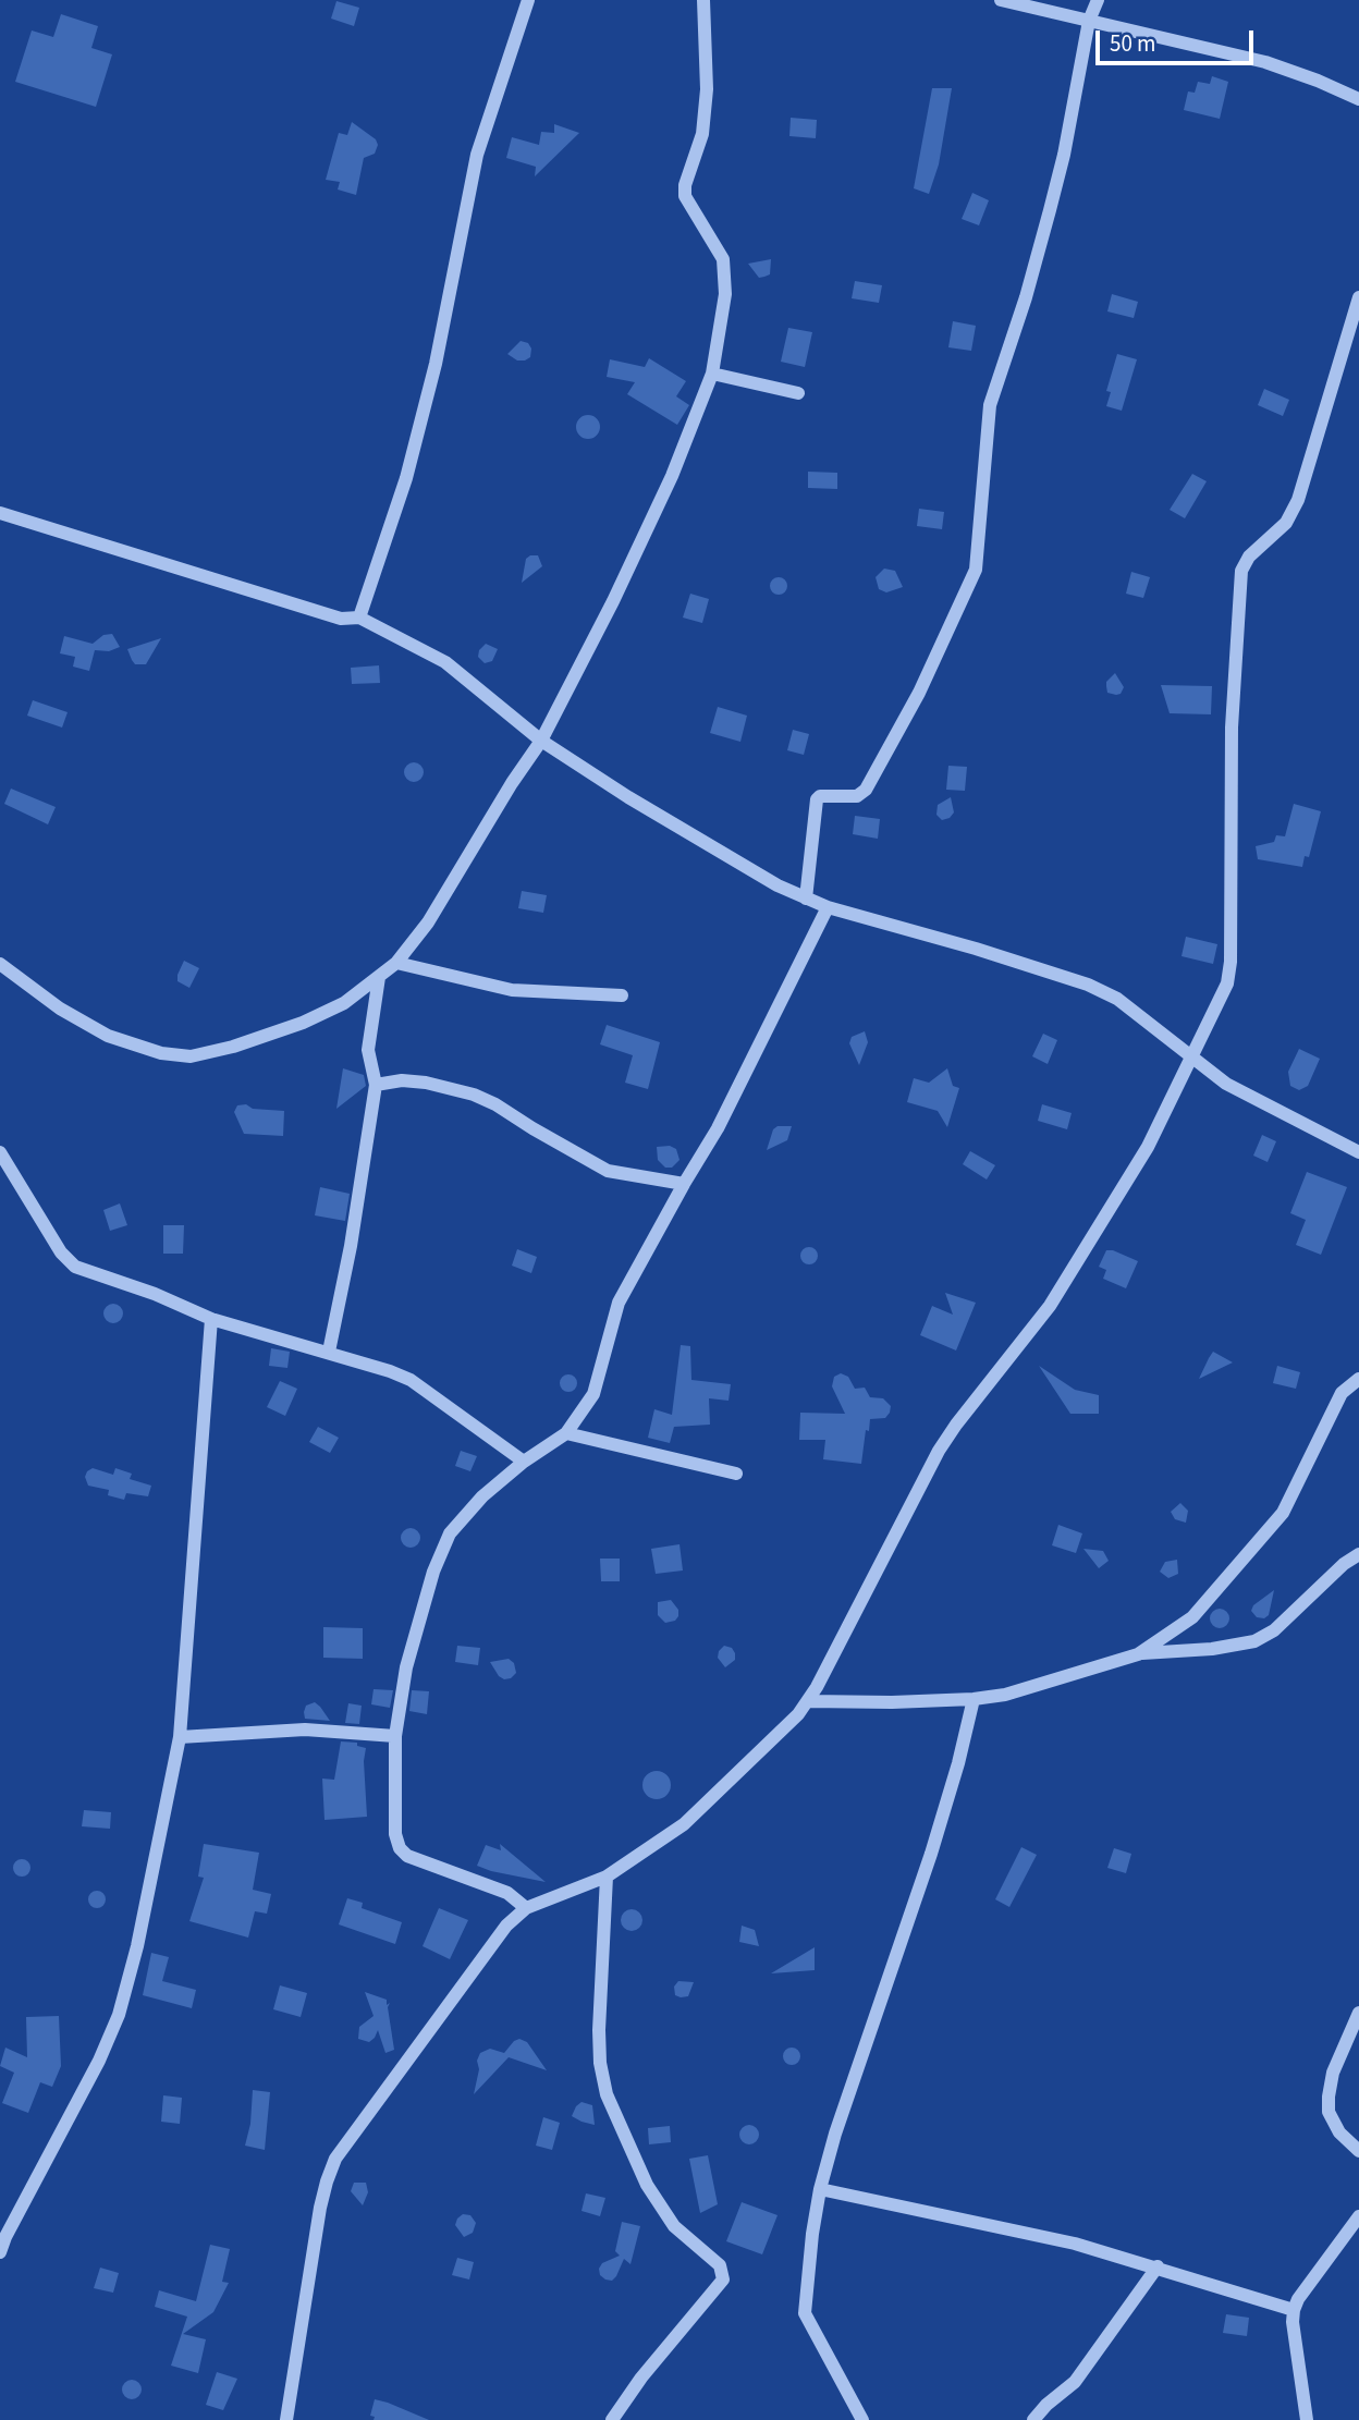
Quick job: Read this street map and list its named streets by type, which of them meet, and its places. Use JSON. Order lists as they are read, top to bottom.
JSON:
{
  "scale_bar": "50 m"
}
